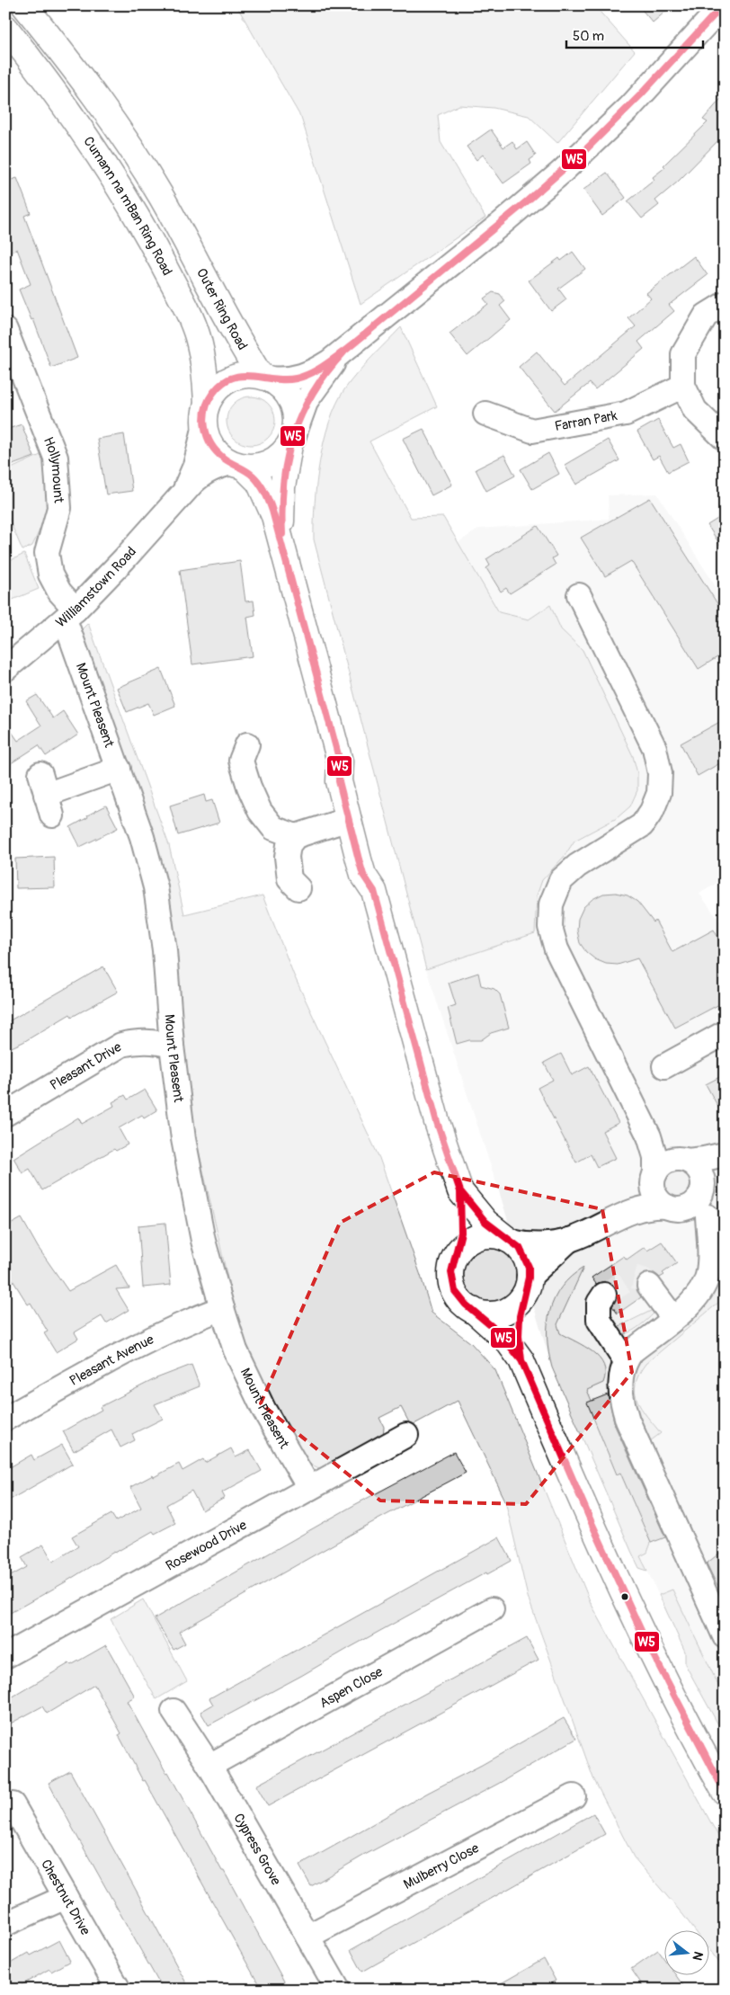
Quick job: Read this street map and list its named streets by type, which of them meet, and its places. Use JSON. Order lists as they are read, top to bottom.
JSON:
{
  "streets": {
    "main road": ["Cumann na mBan Ring Road", "Outer Ring Road"],
    "street": [
      "Farran Park",
      "Hollymount",
      "Williamstown Road",
      "Mount Pleasent",
      "Pleasant Drive",
      "Pleasant Avenue",
      "Rosewood Drive",
      "Aspen Close",
      "Cypress Grove",
      "Mulberry Close",
      "Chestnut Drive"
    ]
  },
  "crossings": [
    ["Cumann na mBan Ring Road", "Outer Ring Road"],
    ["Cumann na mBan Ring Road", "Williamstown Road"],
    ["Outer Ring Road", "Williamstown Road"],
    ["Hollymount", "Williamstown Road"],
    ["Hollymount", "Mount Pleasent"],
    ["Williamstown Road", "Mount Pleasent"],
    ["Mount Pleasent", "Pleasant Drive"],
    ["Mount Pleasent", "Pleasant Avenue"],
    ["Mount Pleasent", "Rosewood Drive"],
    ["Aspen Close", "Cypress Grove"],
    ["Cypress Grove", "Mulberry Close"]
  ],
  "lines": ["transit line W5"],
  "scale_bar": "50 m",
  "north": "right"
}
